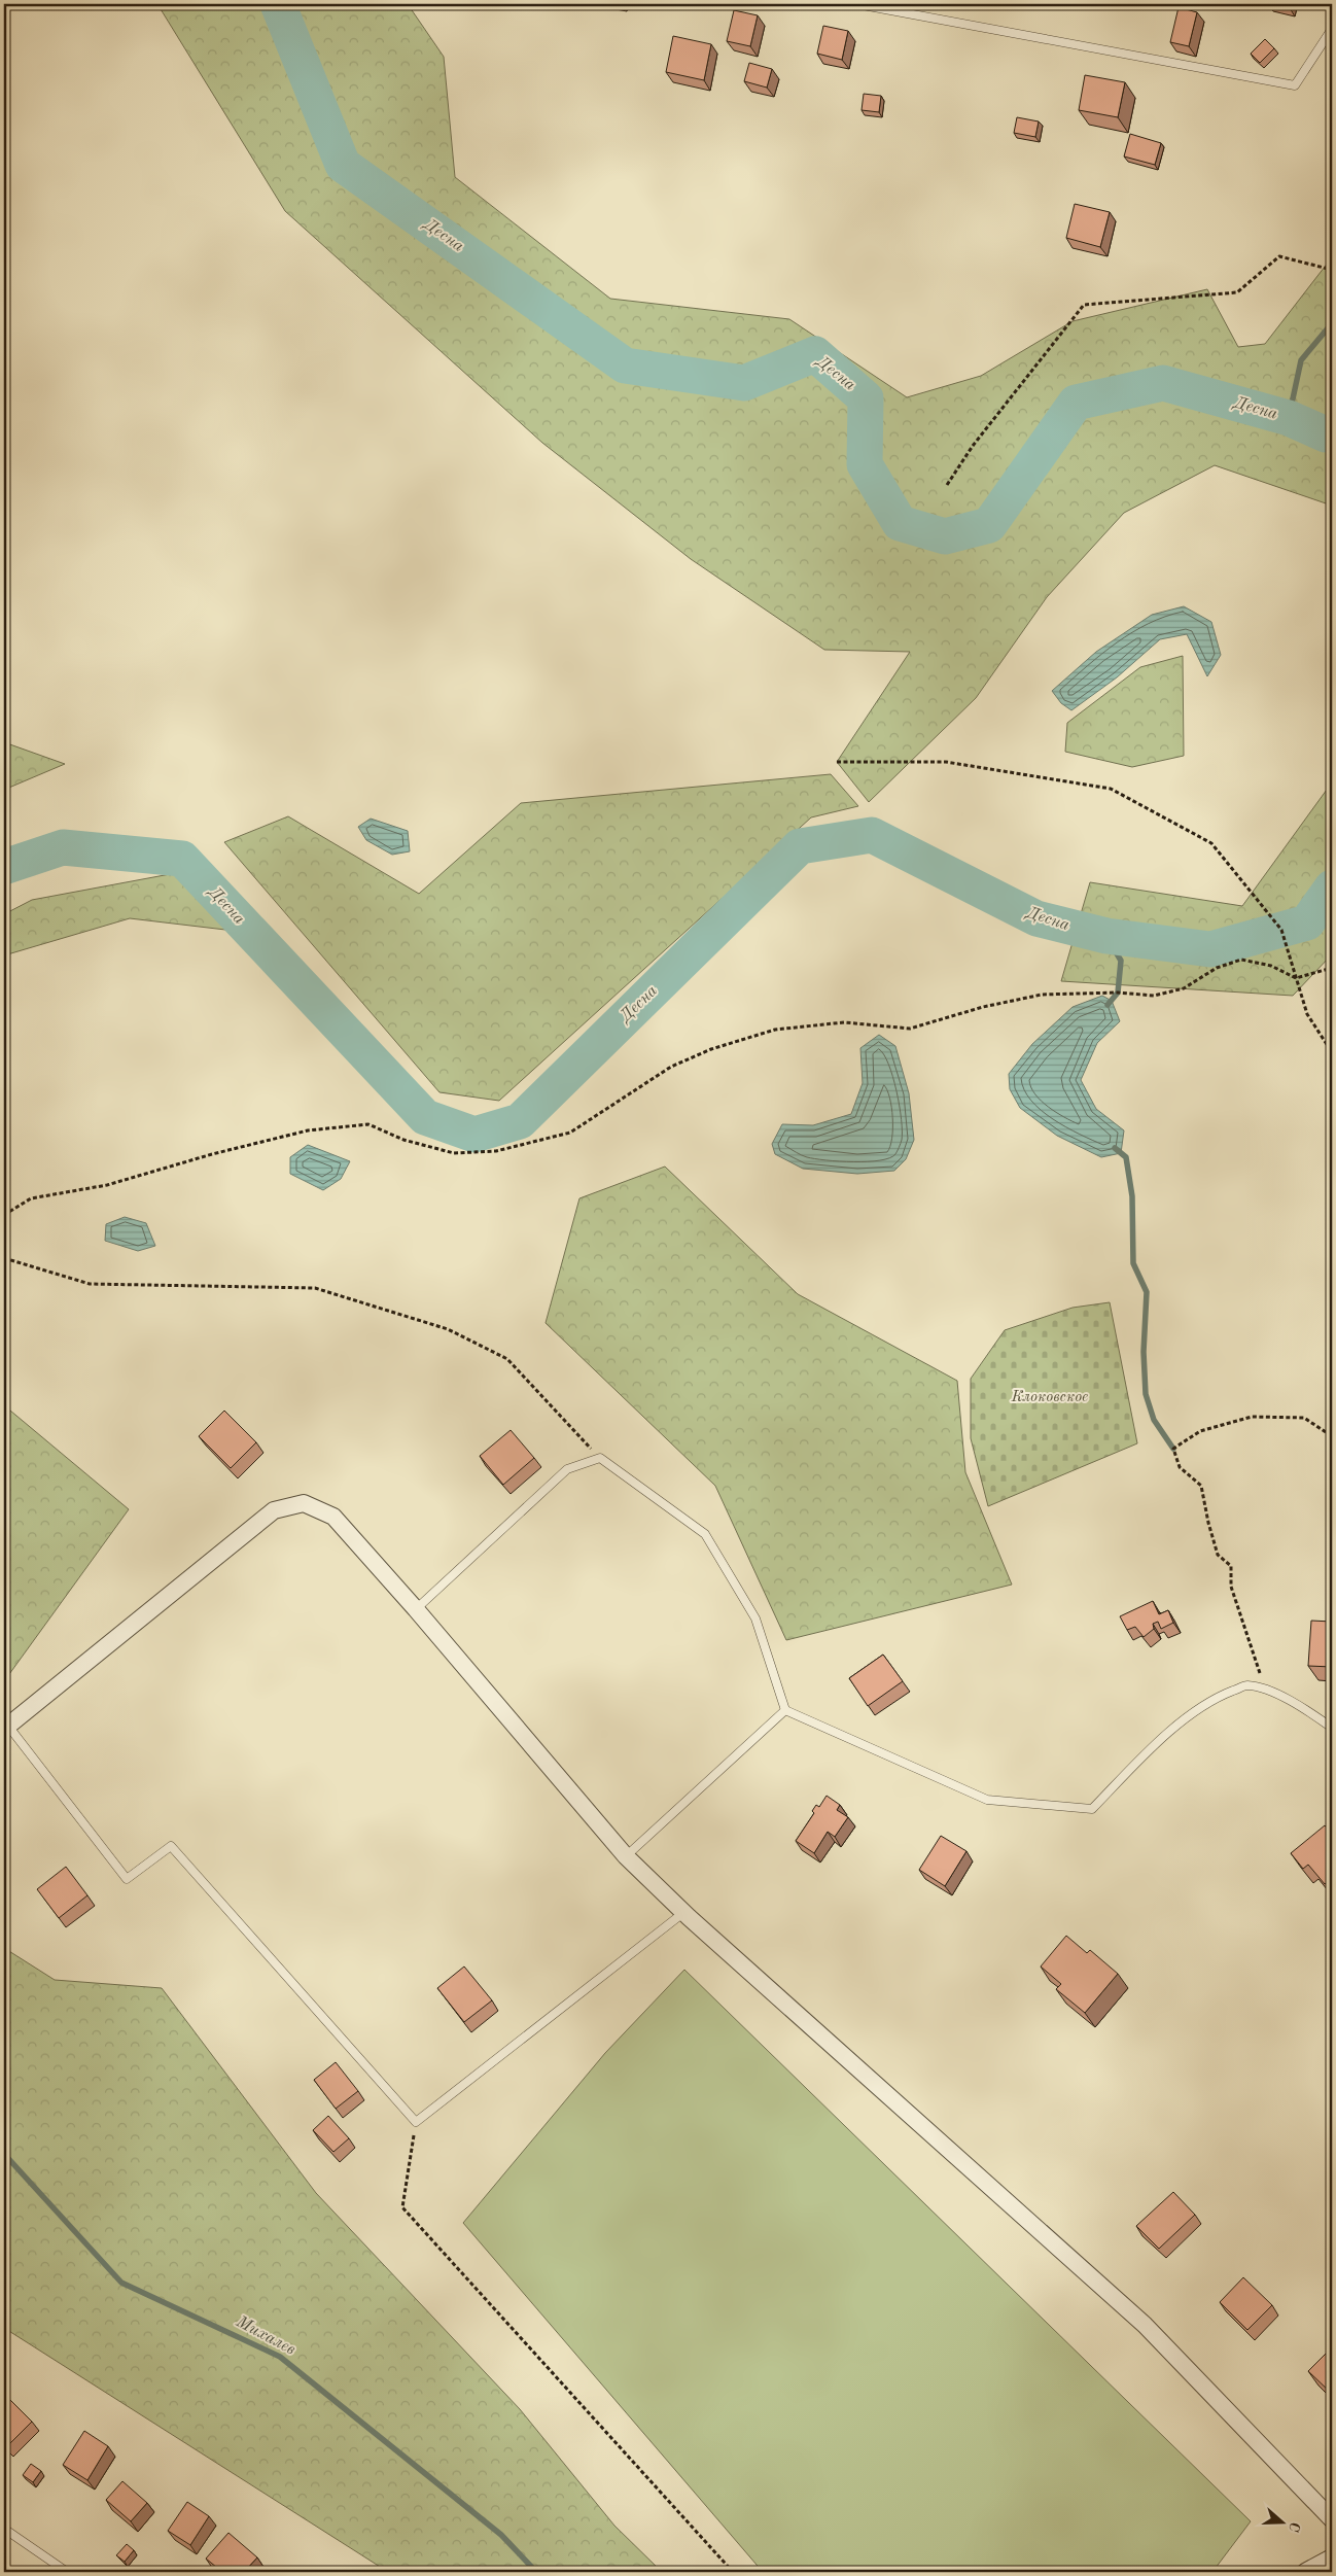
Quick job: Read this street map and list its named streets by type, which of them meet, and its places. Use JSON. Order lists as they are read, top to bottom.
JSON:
{
  "water": ["Десна", "Михалев"],
  "parks": ["Клоковское"],
  "north": "right"
}
